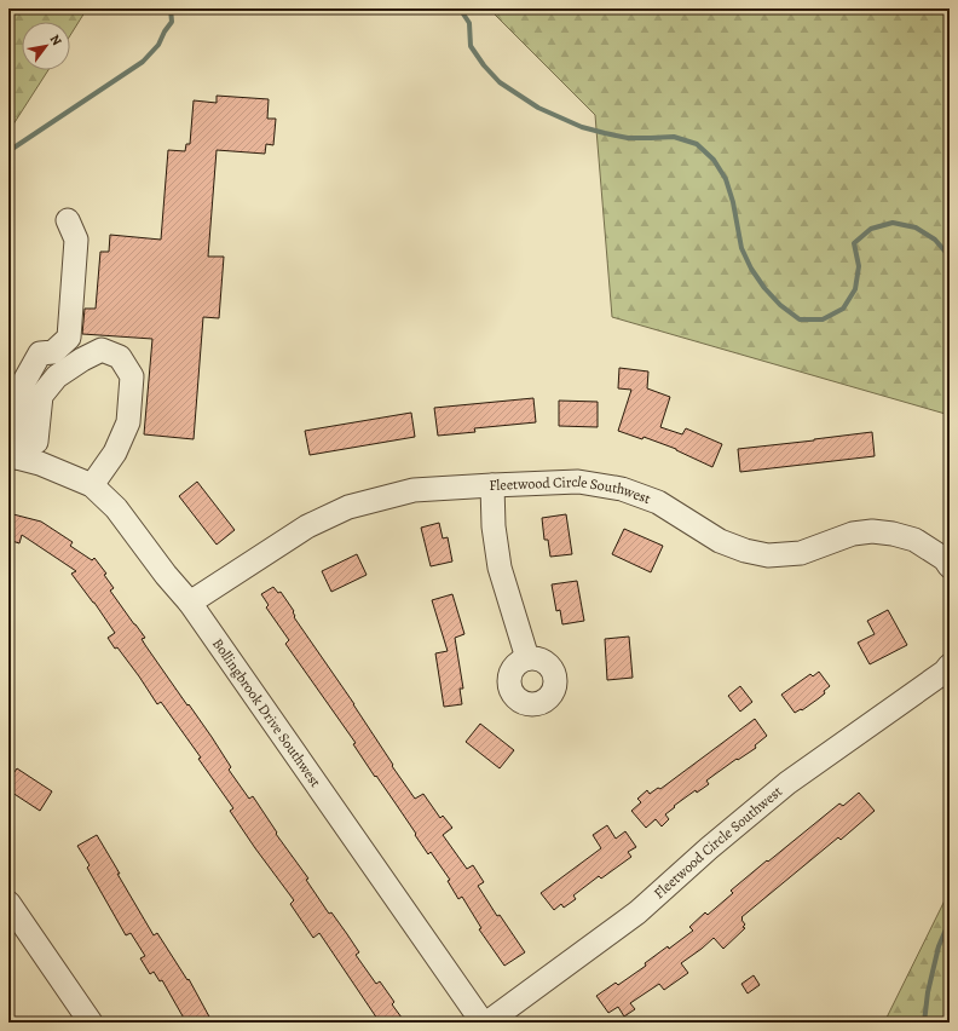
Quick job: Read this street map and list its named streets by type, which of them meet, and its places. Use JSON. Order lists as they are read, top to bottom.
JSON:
{
  "streets": {
    "street": ["Fleetwood Circle Southwest", "Bollingbrook Drive Southwest"]
  },
  "crossings": [
    ["Fleetwood Circle Southwest", "Bollingbrook Drive Southwest"]
  ],
  "north": "top right"
}
